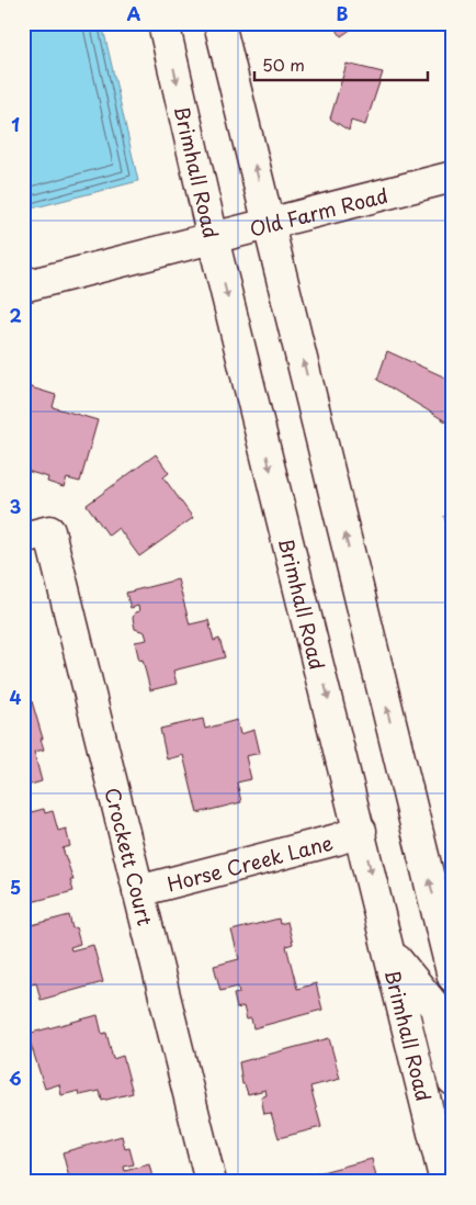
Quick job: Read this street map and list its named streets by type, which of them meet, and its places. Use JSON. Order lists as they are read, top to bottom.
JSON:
{
  "streets": {
    "street": [
      "Brimhall Road",
      "Old Farm Road",
      "Crockett Court",
      "Horse Creek Lane"
    ]
  },
  "crossings": [
    ["Brimhall Road", "Old Farm Road"],
    ["Brimhall Road", "Horse Creek Lane"],
    ["Crockett Court", "Horse Creek Lane"]
  ],
  "scale_bar": "50 m",
  "grid": {
    "columns": ["A", "B"],
    "rows": [
      "1",
      "2",
      "3",
      "4",
      "5",
      "6"
    ]
  }
}
